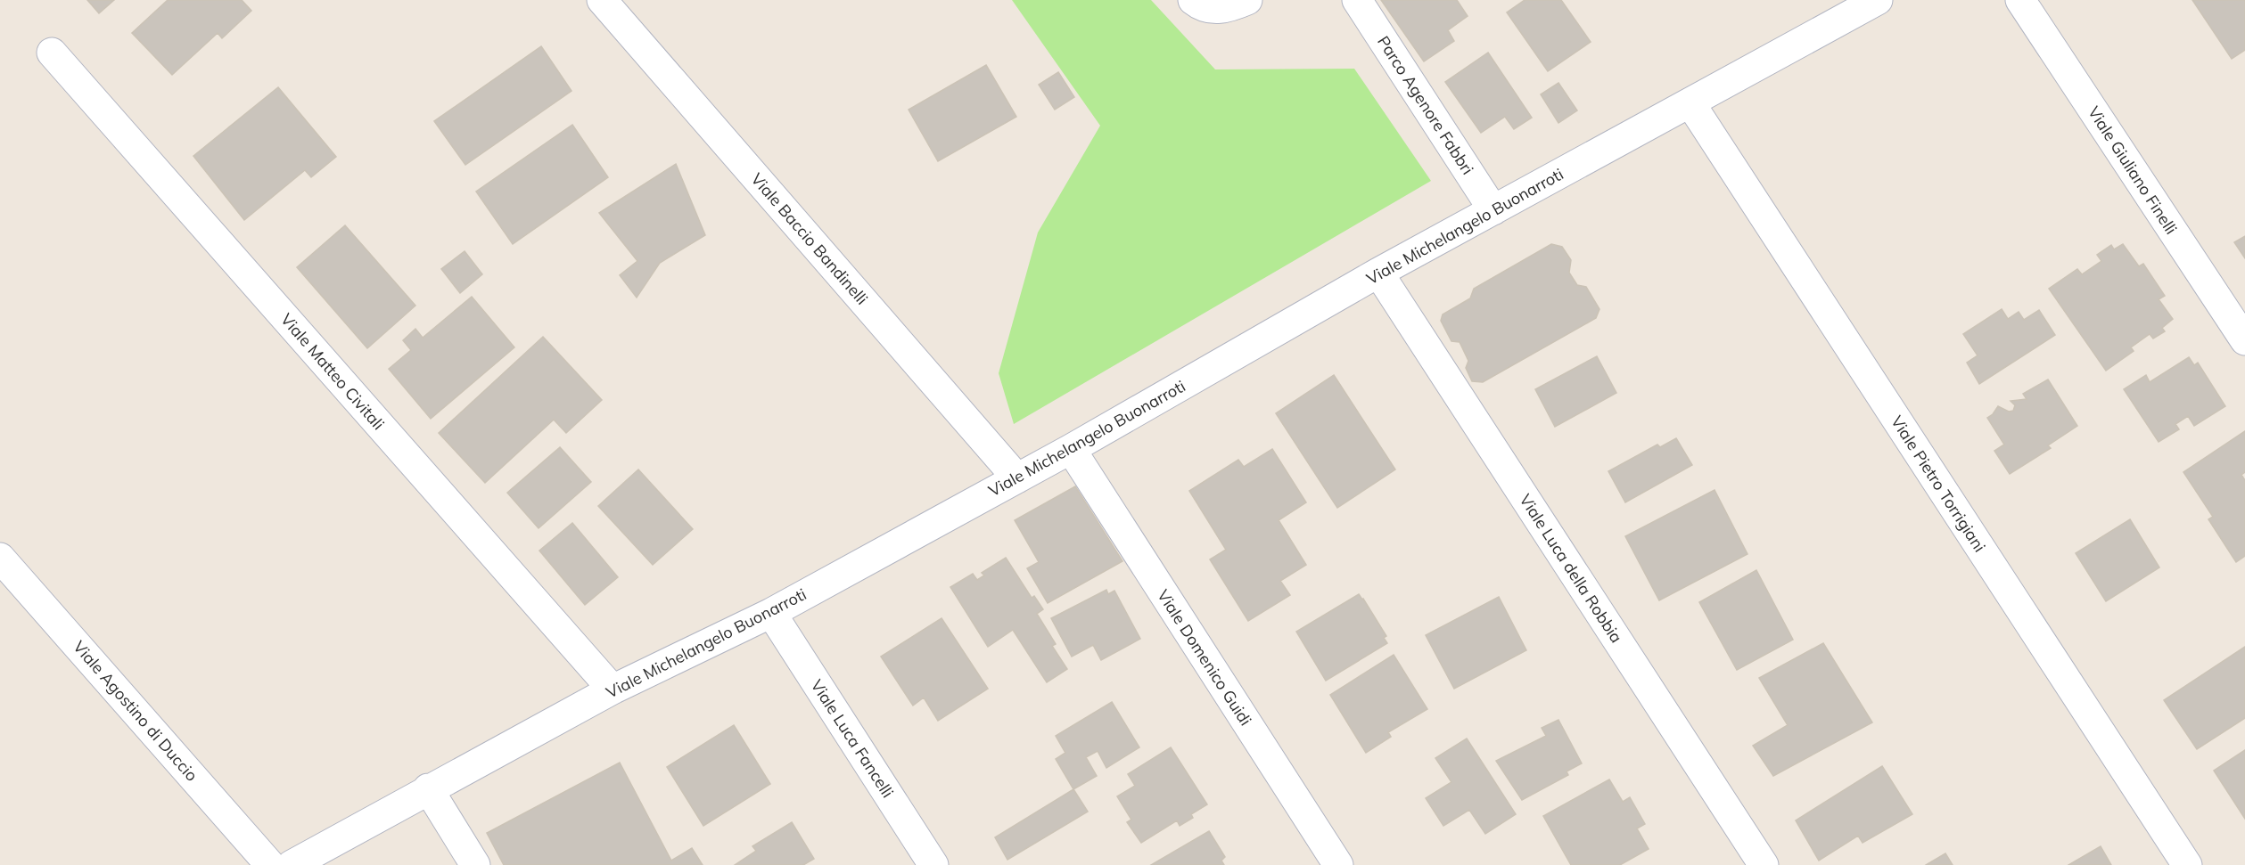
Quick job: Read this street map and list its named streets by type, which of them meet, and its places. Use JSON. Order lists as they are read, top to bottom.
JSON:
{
  "streets": {
    "street": [
      "Parco Agenore Fabbri",
      "Viale Giuliano Finelli",
      "Viale Michelangelo Buonarroti",
      "Viale Baccio Bandinelli",
      "Viale Matteo Civitali",
      "Viale Pietro Torrigiani",
      "Viale Luca della Robbia",
      "Viale Domenico Guidi",
      "Viale Agostino di Duccio",
      "Viale Luca Fancelli"
    ]
  },
  "crossings": [
    ["Parco Agenore Fabbri", "Viale Michelangelo Buonarroti"],
    ["Viale Michelangelo Buonarroti", "Viale Baccio Bandinelli"],
    ["Viale Michelangelo Buonarroti", "Viale Matteo Civitali"],
    ["Viale Michelangelo Buonarroti", "Viale Pietro Torrigiani"],
    ["Viale Michelangelo Buonarroti", "Viale Luca della Robbia"],
    ["Viale Michelangelo Buonarroti", "Viale Domenico Guidi"],
    ["Viale Michelangelo Buonarroti", "Viale Luca Fancelli"]
  ]
}
